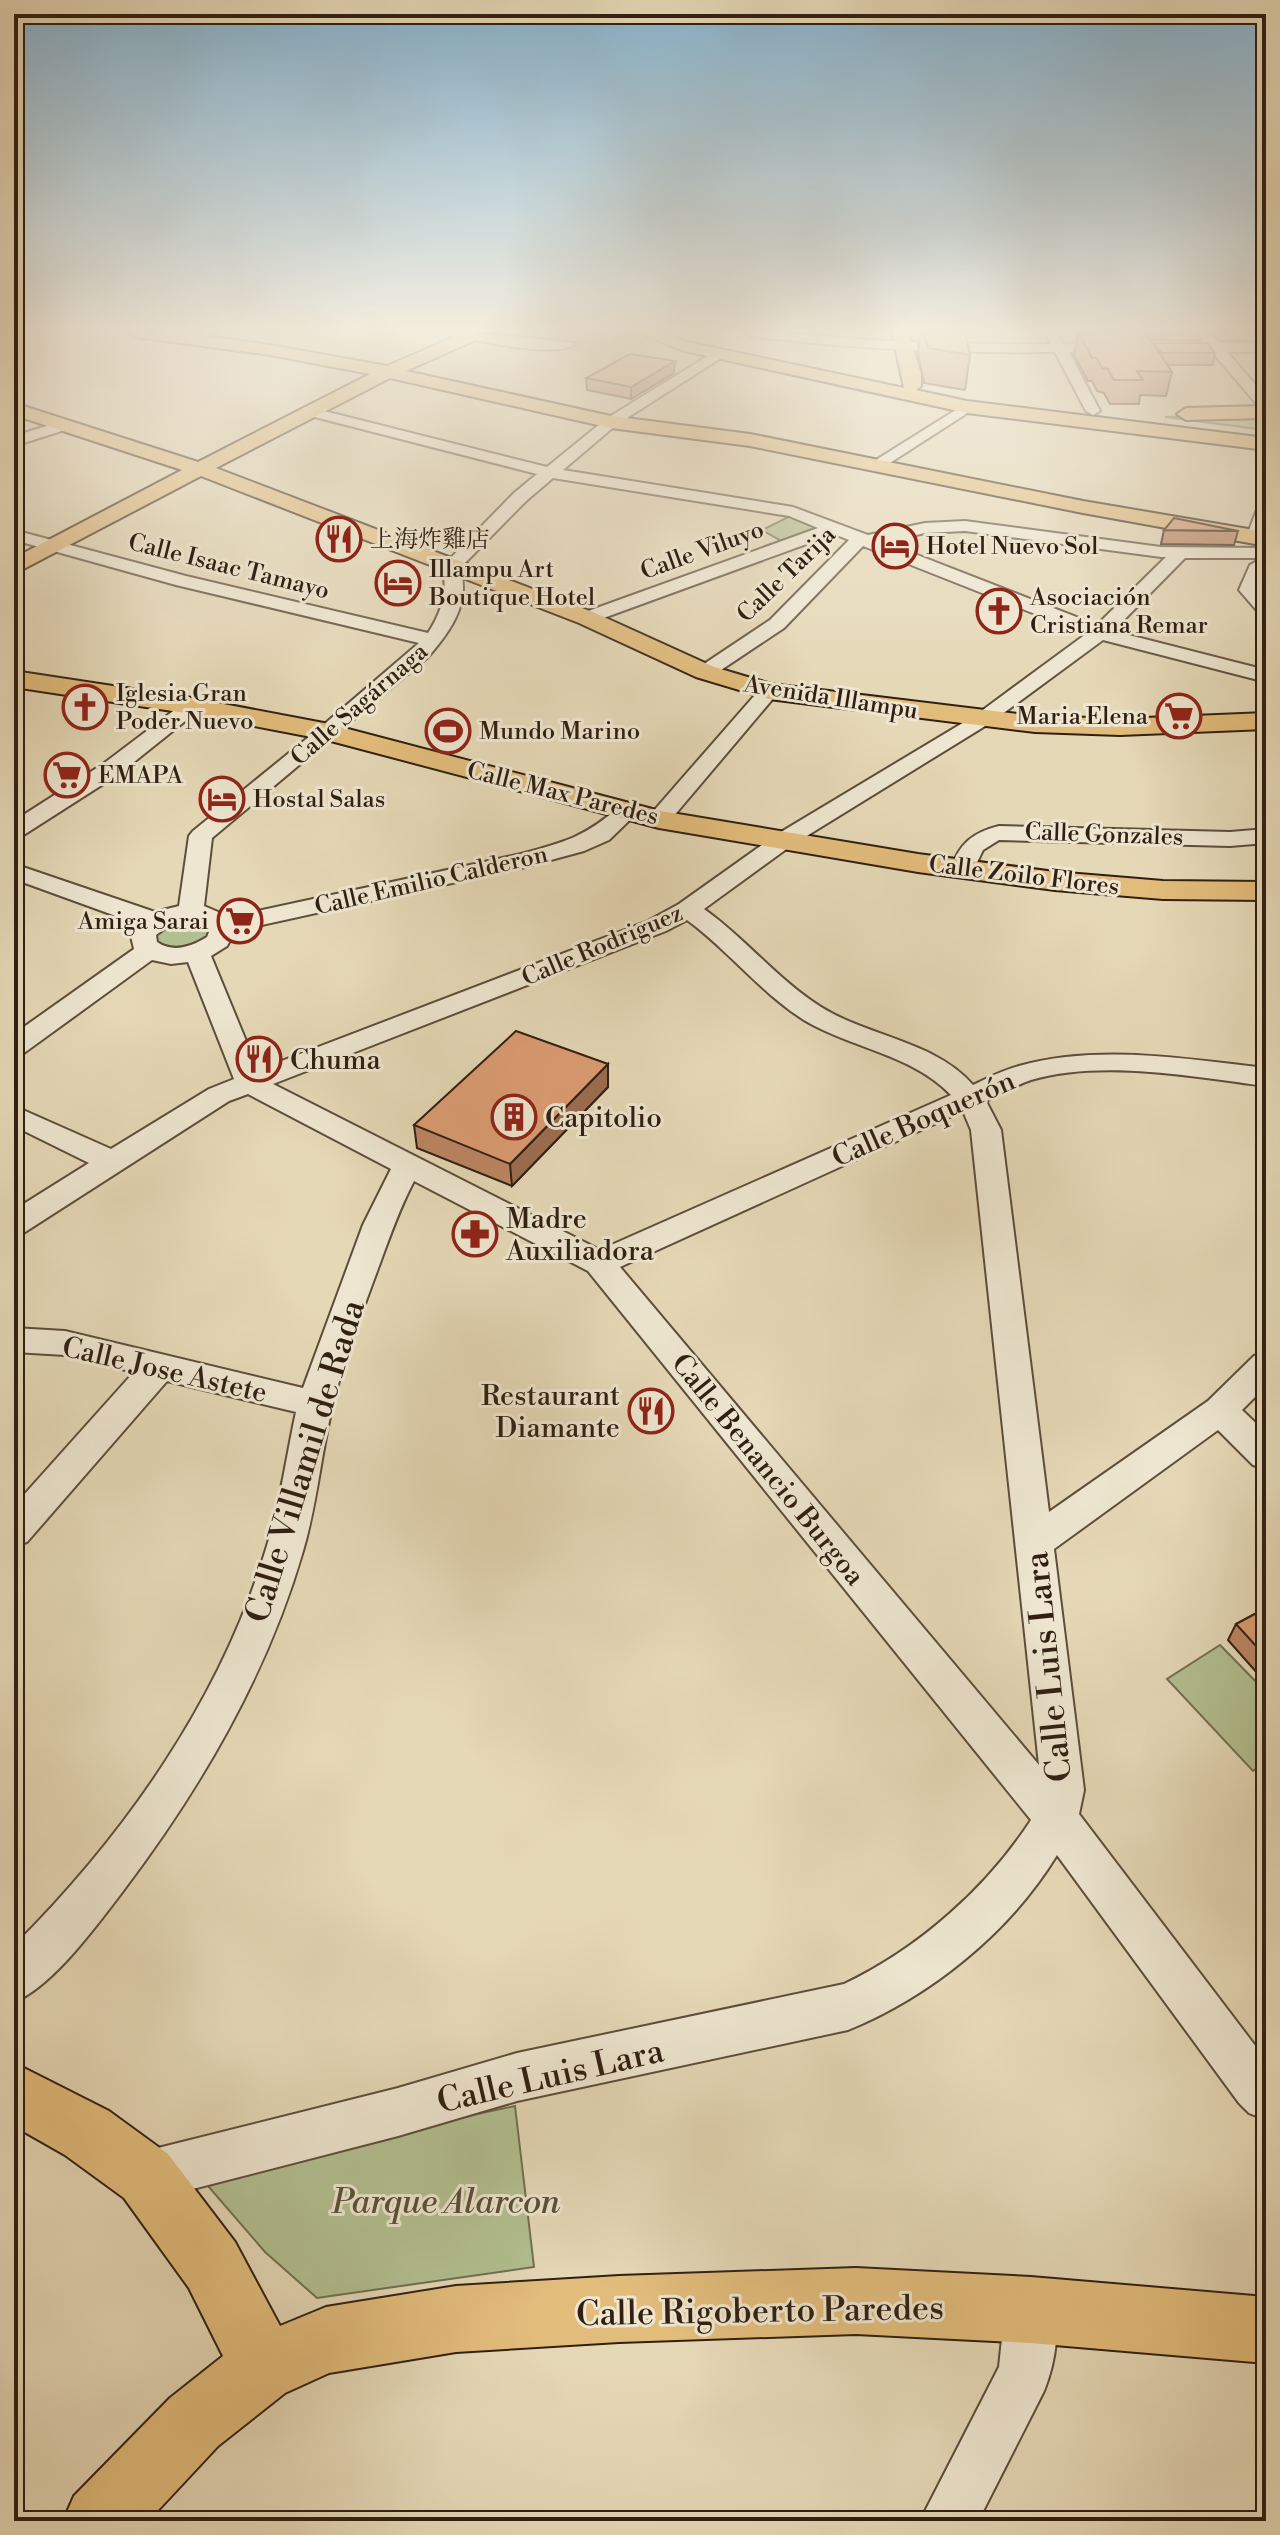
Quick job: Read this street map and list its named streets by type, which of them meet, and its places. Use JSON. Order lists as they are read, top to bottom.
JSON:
{
  "streets": {
    "main road": [
      "Avenida Illampu",
      "Calle Max Paredes",
      "Calle Zoilo Flores",
      "Calle Rigoberto Paredes"
    ],
    "street": [
      "Calle Viluyo",
      "Calle Isaac Tamayo",
      "Calle Tarija",
      "Calle Sagárnaga",
      "Calle Gonzales",
      "Calle Emilio Calderon",
      "Calle Rodriguez",
      "Calle Boquerón",
      "Calle Jose Astete",
      "Calle Villamil de Rada",
      "Calle Benancio Burgoa",
      "Calle Luis Lara"
    ]
  },
  "crossings": [
    ["Calle Viluyo", "Avenida Illampu"],
    ["Calle Isaac Tamayo", "Calle Sagárnaga"],
    ["Calle Tarija", "Avenida Illampu"],
    ["Avenida Illampu", "Calle Sagárnaga"],
    ["Avenida Illampu", "Calle Rodriguez"],
    ["Calle Sagárnaga", "Calle Max Paredes"],
    ["Calle Max Paredes", "Calle Zoilo Flores"],
    ["Calle Max Paredes", "Calle Emilio Calderon"],
    ["Calle Max Paredes", "Calle Rodriguez"],
    ["Calle Gonzales", "Calle Zoilo Flores"],
    ["Calle Zoilo Flores", "Calle Rodriguez"],
    ["Calle Rodriguez", "Calle Benancio Burgoa"],
    ["Calle Rodriguez", "Calle Luis Lara"],
    ["Calle Boquerón", "Calle Benancio Burgoa"],
    ["Calle Boquerón", "Calle Luis Lara"],
    ["Calle Jose Astete", "Calle Villamil de Rada"],
    ["Calle Villamil de Rada", "Calle Benancio Burgoa"],
    ["Calle Benancio Burgoa", "Calle Luis Lara"]
  ],
  "parks": ["Parque Alarcon"],
  "places": {
    "restaurant": ["上海炸雞店", "Chuma", "Restaurant Diamante"],
    "hotel": ["Hotel Nuevo Sol", "Illampu Art Boutique Hotel", "Hostal Salas"],
    "church": ["Asociación Cristiana Remar", "Iglesia Gran Poder Nuevo"],
    "supermarket": ["Maria Elena", "EMAPA", "Amiga Sarai"],
    "sports": ["Mundo Marino"],
    "building": ["Capitolio"],
    "pharmacy": ["Madre Auxiliadora"]
  }
}
